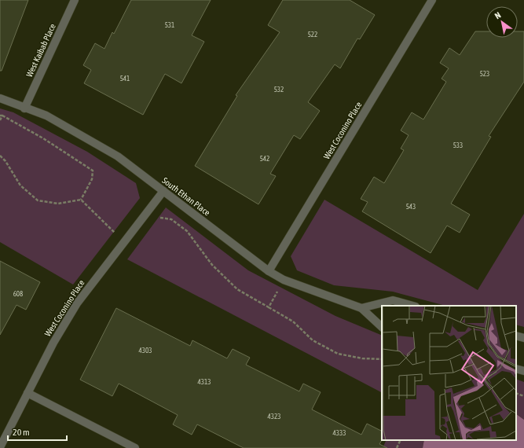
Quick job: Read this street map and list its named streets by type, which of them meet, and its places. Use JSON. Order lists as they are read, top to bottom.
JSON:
{
  "streets": {
    "street": ["West Kaibab Place", "West Coconino Place", "South Ethan Place"]
  },
  "crossings": [
    ["West Kaibab Place", "South Ethan Place"],
    ["West Coconino Place", "South Ethan Place"]
  ],
  "house_numbers": [
    "531",
    "522",
    "523",
    "541",
    "532",
    "533",
    "542",
    "543",
    "608",
    "4303",
    "4313",
    "4323",
    "4333"
  ],
  "scale_bar": "20 m",
  "north": "top left"
}
